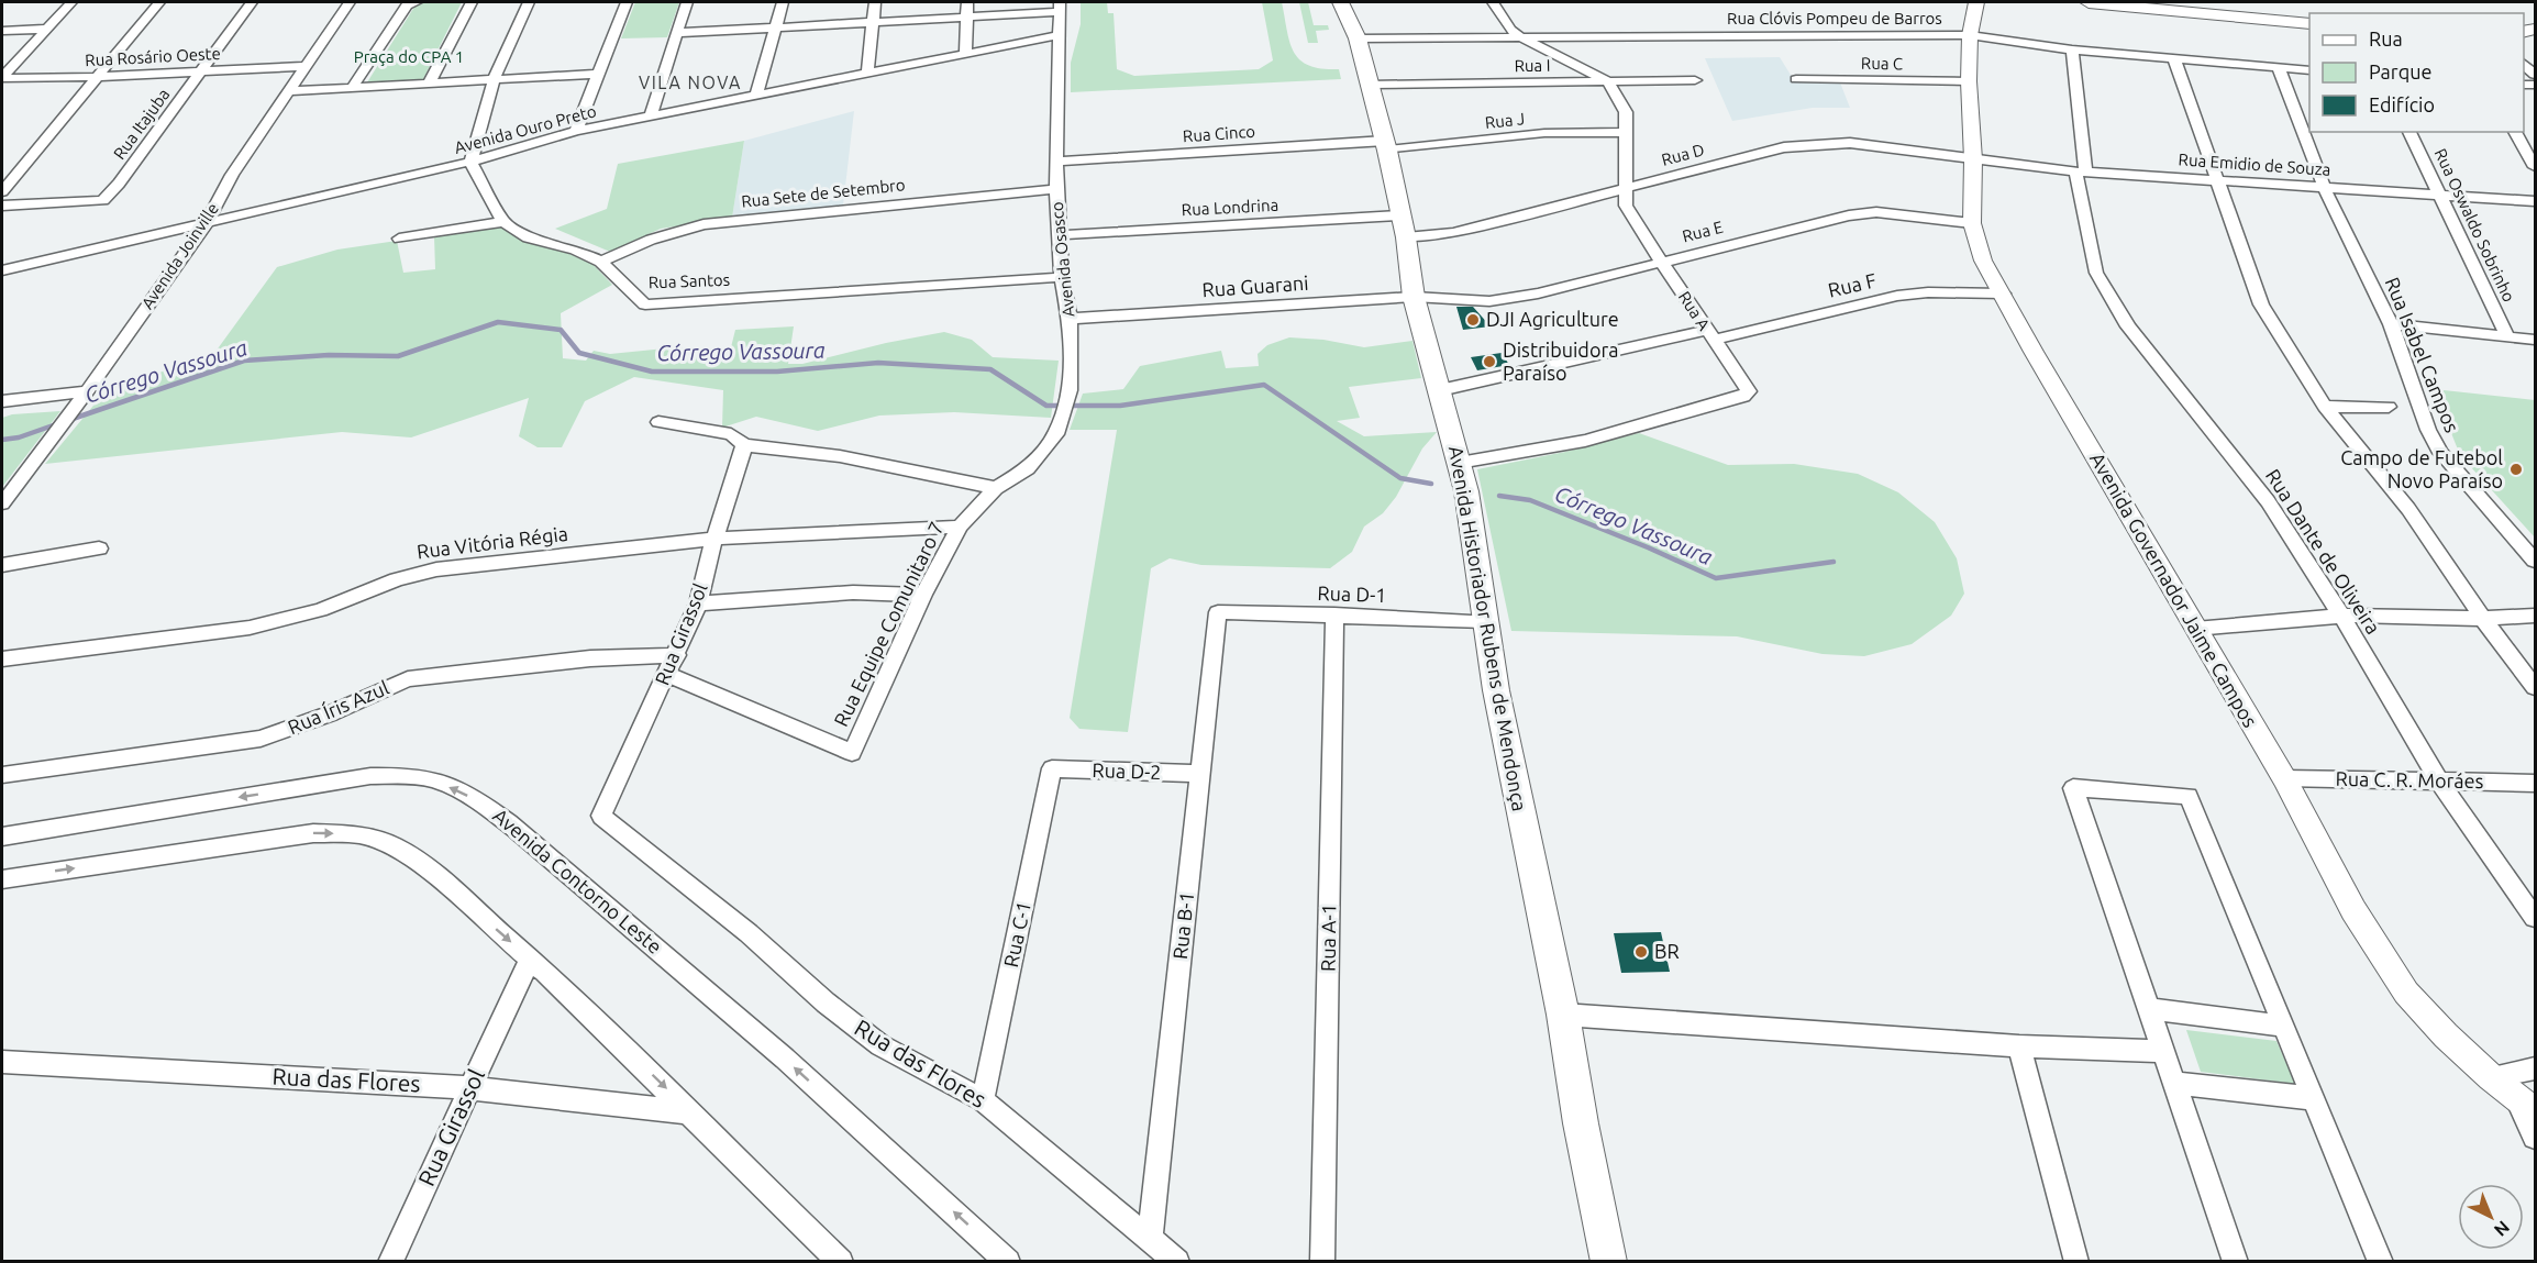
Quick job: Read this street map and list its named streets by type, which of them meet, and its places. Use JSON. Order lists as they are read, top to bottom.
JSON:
{
  "streets": {
    "main road": ["Avenida Historiador Rubens de Mendonça"],
    "street": [
      "Rua Clóvis Pompeu de Barros",
      "Rua Rosário Oeste",
      "Rua C",
      "Rua I",
      "Rua J",
      "Rua Itajuba",
      "Avenida Ouro Preto",
      "Rua Cinco",
      "Rua D",
      "Rua Emidio de Souza",
      "Rua Sete de Setembro",
      "Rua Londrina",
      "Rua Oswaldo Sobrinho",
      "Rua E",
      "Avenida Joinville",
      "Avenida Osasco",
      "Rua Santos",
      "Rua F",
      "Rua Guarani",
      "Rua A",
      "Rua Isabel Campos",
      "Rua Vitória Régia",
      "Rua Dante de Oliveira",
      "Avenida Governador Jaime Campos",
      "Rua D-1",
      "Rua Equipe Comunitaro 7",
      "Rua Girassol",
      "Rua Íris Azul",
      "Rua D-2",
      "Rua C. R. Moráes",
      "Avenida Contorno Leste",
      "Rua B-1",
      "Rua C-1",
      "Rua A-1",
      "Rua das Flores"
    ]
  },
  "crossings": [
    ["Rua Clóvis Pompeu de Barros", "Rua A"],
    ["Rua Clóvis Pompeu de Barros", "Rua Isabel Campos"],
    ["Rua Clóvis Pompeu de Barros", "Rua Dante de Oliveira"],
    ["Rua Clóvis Pompeu de Barros", "Avenida Governador Jaime Campos"],
    ["Rua Clóvis Pompeu de Barros", "Avenida Historiador Rubens de Mendonça"],
    ["Rua Rosário Oeste", "Rua Itajuba"],
    ["Rua Rosário Oeste", "Avenida Joinville"],
    ["Rua C", "Avenida Governador Jaime Campos"],
    ["Rua I", "Rua A"],
    ["Rua I", "Avenida Historiador Rubens de Mendonça"],
    ["Rua J", "Rua Cinco"],
    ["Rua J", "Rua A"],
    ["Rua J", "Avenida Historiador Rubens de Mendonça"],
    ["Avenida Ouro Preto", "Avenida Joinville"],
    ["Avenida Ouro Preto", "Avenida Osasco"],
    ["Rua Cinco", "Avenida Osasco"],
    ["Rua Cinco", "Avenida Historiador Rubens de Mendonça"],
    ["Rua D", "Rua Emidio de Souza"],
    ["Rua D", "Rua A"],
    ["Rua D", "Avenida Governador Jaime Campos"],
    ["Rua D", "Avenida Historiador Rubens de Mendonça"],
    ["Rua Emidio de Souza", "Rua Oswaldo Sobrinho"],
    ["Rua Emidio de Souza", "Rua Isabel Campos"],
    ["Rua Emidio de Souza", "Rua Dante de Oliveira"],
    ["Rua Emidio de Souza", "Avenida Governador Jaime Campos"],
    ["Rua Sete de Setembro", "Avenida Osasco"],
    ["Rua Sete de Setembro", "Rua Santos"],
    ["Rua Londrina", "Avenida Osasco"],
    ["Rua Londrina", "Avenida Historiador Rubens de Mendonça"],
    ["Rua E", "Rua Guarani"],
    ["Rua E", "Rua A"],
    ["Rua E", "Avenida Governador Jaime Campos"],
    ["Avenida Osasco", "Rua Santos"],
    ["Avenida Osasco", "Rua Guarani"],
    ["Avenida Osasco", "Rua Equipe Comunitaro 7"],
    ["Rua F", "Rua A"],
    ["Rua F", "Avenida Governador Jaime Campos"],
    ["Rua Guarani", "Avenida Historiador Rubens de Mendonça"],
    ["Rua A", "Avenida Historiador Rubens de Mendonça"],
    ["Rua Vitória Régia", "Rua Equipe Comunitaro 7"],
    ["Rua Vitória Régia", "Rua Girassol"],
    ["Rua Dante de Oliveira", "Rua C. R. Moráes"],
    ["Avenida Governador Jaime Campos", "Rua C. R. Moráes"],
    ["Rua D-1", "Avenida Historiador Rubens de Mendonça"],
    ["Rua D-1", "Rua B-1"],
    ["Rua D-1", "Rua A-1"],
    ["Rua Equipe Comunitaro 7", "Rua Girassol"],
    ["Rua Girassol", "Rua Íris Azul"],
    ["Rua Girassol", "Rua das Flores"],
    ["Rua D-2", "Rua B-1"],
    ["Rua D-2", "Rua C-1"],
    ["Rua B-1", "Rua das Flores"],
    ["Rua C-1", "Rua das Flores"]
  ],
  "districts": ["VILA NOVA"],
  "water": ["Córrego Vassoura"],
  "parks": ["Praça do CPA 1"],
  "places": [
    "DJI Agriculture",
    "Distribuidora Paraíso",
    "Campo de Futebol Novo Paraíso",
    "BR"
  ],
  "legend": ["Rua", "Parque", "Edifício"],
  "north": "bottom right"
}
